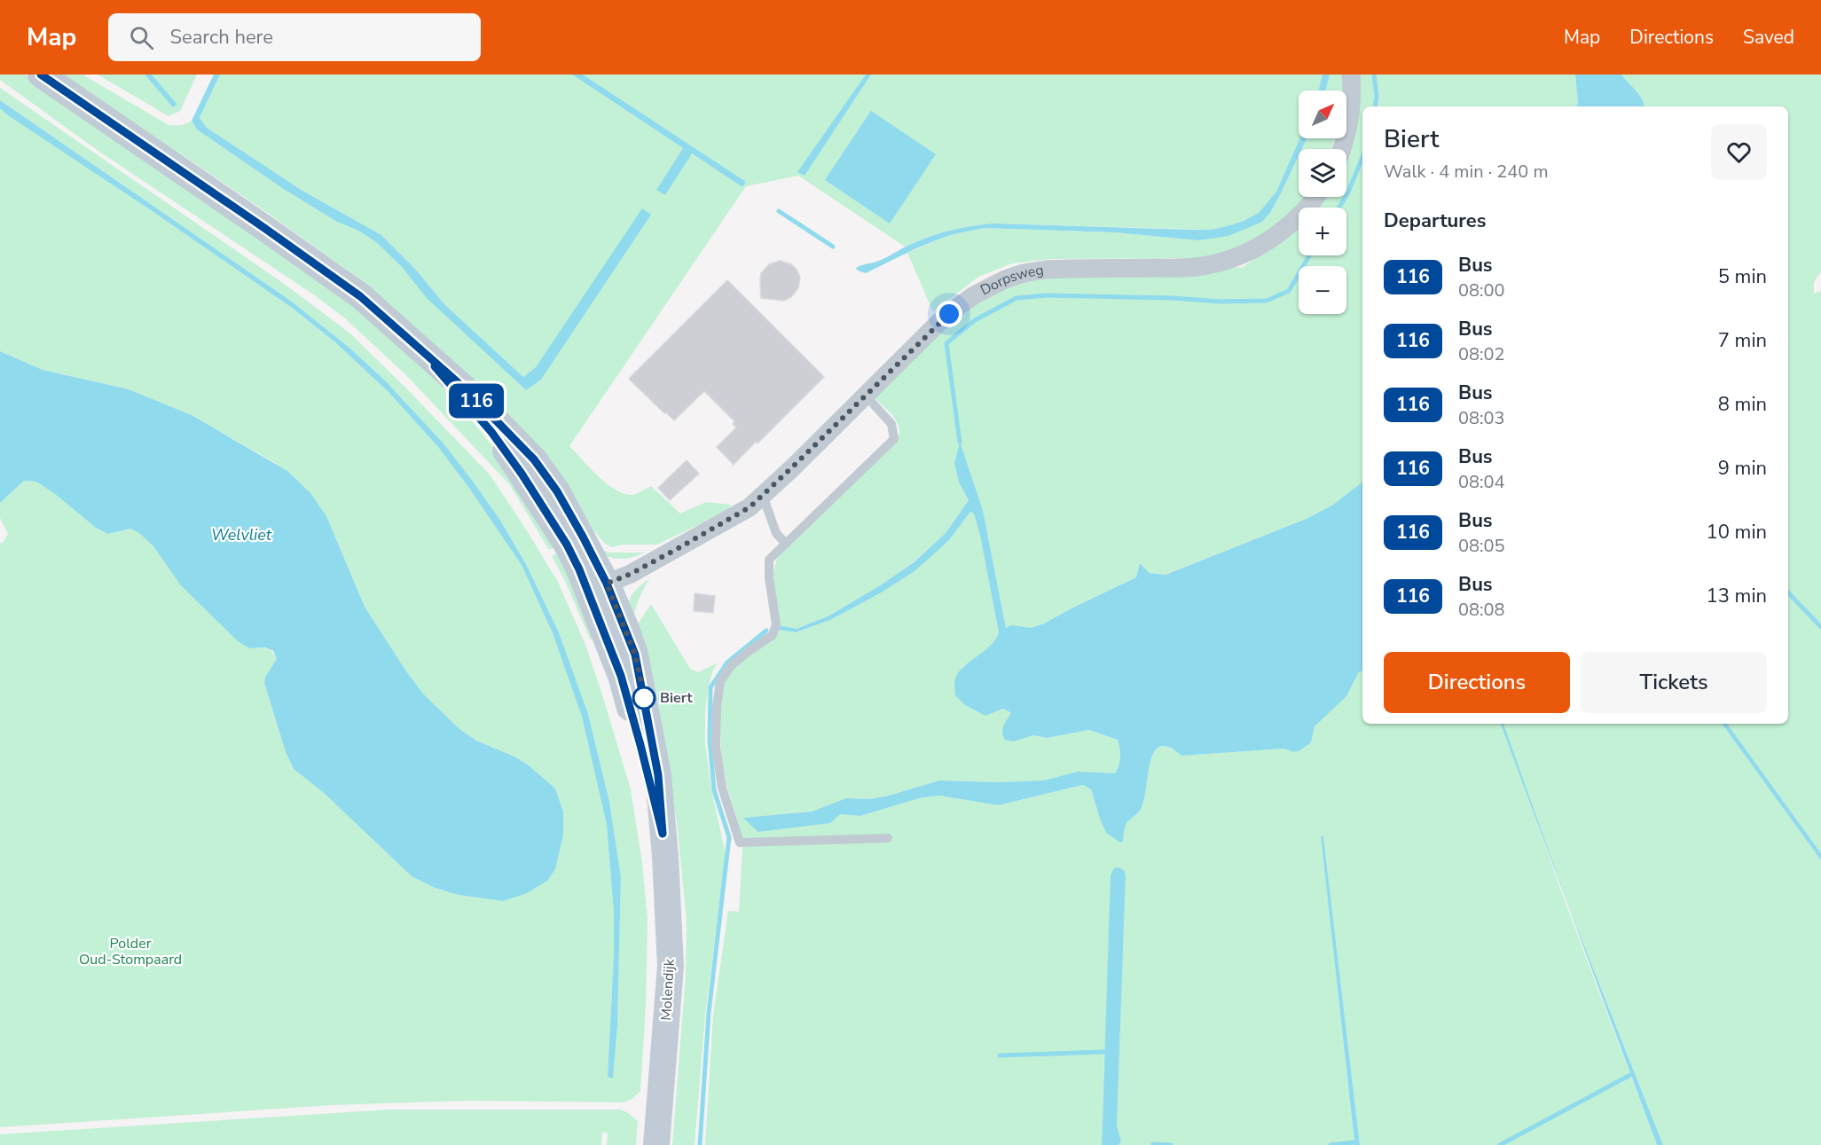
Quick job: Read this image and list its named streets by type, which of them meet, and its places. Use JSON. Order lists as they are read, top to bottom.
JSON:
{
  "streets": {
    "main road": ["Molendijk"],
    "street": ["Dorpsweg"]
  },
  "crossings": [
    ["Dorpsweg", "Molendijk"]
  ],
  "water": ["Welvliet"],
  "parks": ["Polder Oud-Stompaard"],
  "places": ["Biert"],
  "lines": ["bus line 116"],
  "north": "top right",
  "page": {
    "header": "Map",
    "search": "Search here",
    "nav": ["Map", "Directions", "Saved"],
    "on_map": "116",
    "map_buttons": ["+", "−"],
    "heading": [
      ["Biert", "Walk · 4 min · 240 m"],
      "Departures"
    ],
    "list": [
      {
        "mark": "116",
        "name": "Bus",
        "note": "08:00",
        "value": "5 min"
      },
      {
        "mark": "116",
        "name": "Bus",
        "note": "08:02",
        "value": "7 min"
      },
      {
        "mark": "116",
        "name": "Bus",
        "note": "08:03",
        "value": "8 min"
      },
      {
        "mark": "116",
        "name": "Bus",
        "note": "08:04",
        "value": "9 min"
      },
      {
        "mark": "116",
        "name": "Bus",
        "note": "08:05",
        "value": "10 min"
      },
      {
        "mark": "116",
        "name": "Bus",
        "note": "08:08",
        "value": "13 min"
      }
    ],
    "buttons": ["Directions", "Tickets"]
  }
}
